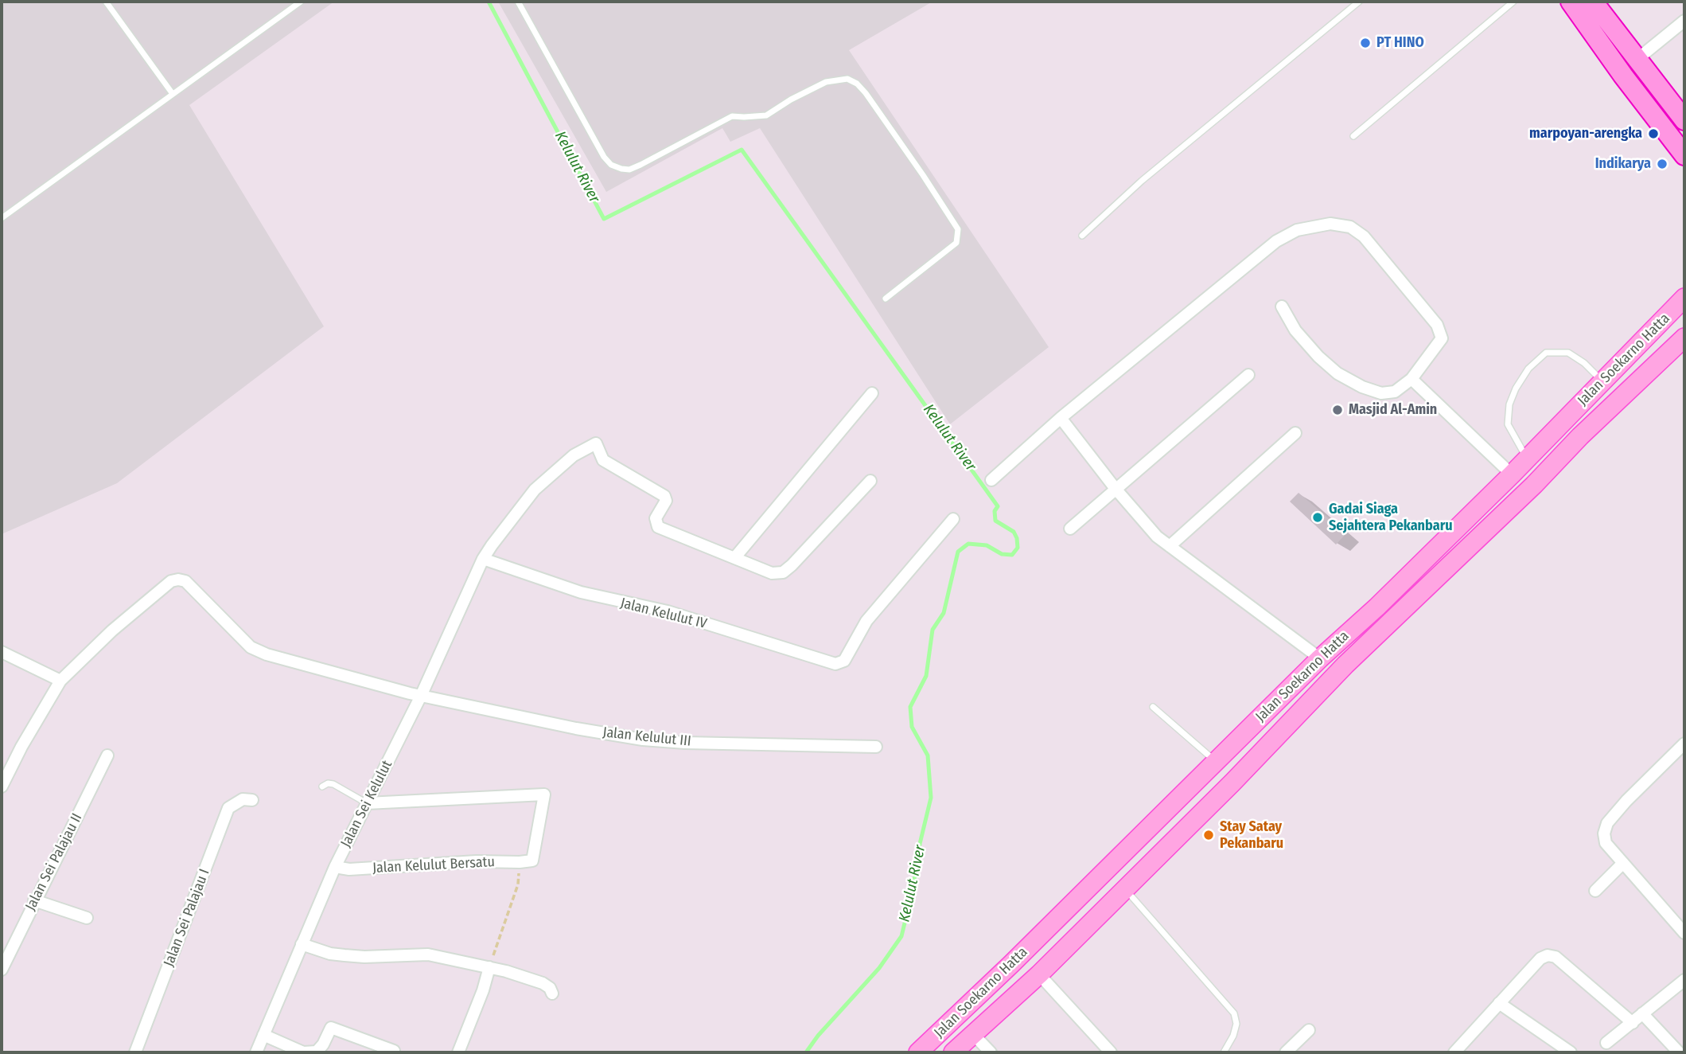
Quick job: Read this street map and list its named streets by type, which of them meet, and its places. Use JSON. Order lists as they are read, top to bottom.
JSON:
{
  "streets": {
    "main road": ["Jalan Soekarno Hatta"],
    "street": [
      "Jalan Kelulut IV",
      "Jalan Kelulut III",
      "Jalan Sei Kelulut",
      "Jalan Sei Palajau II",
      "Jalan Kelulut Bersatu",
      "Jalan Sei Palajau I"
    ]
  },
  "crossings": [
    ["Jalan Kelulut IV", "Jalan Sei Kelulut"],
    ["Jalan Kelulut III", "Jalan Sei Kelulut"],
    ["Jalan Sei Kelulut", "Jalan Kelulut Bersatu"]
  ],
  "water": ["Kelulut River"],
  "places": [
    "PT HINO",
    "marpoyan-arengka",
    "Indikarya",
    "Masjid Al-Amin",
    "Gadai Siaga Sejahtera Pekanbaru",
    "Stay Satay Pekanbaru"
  ]
}
